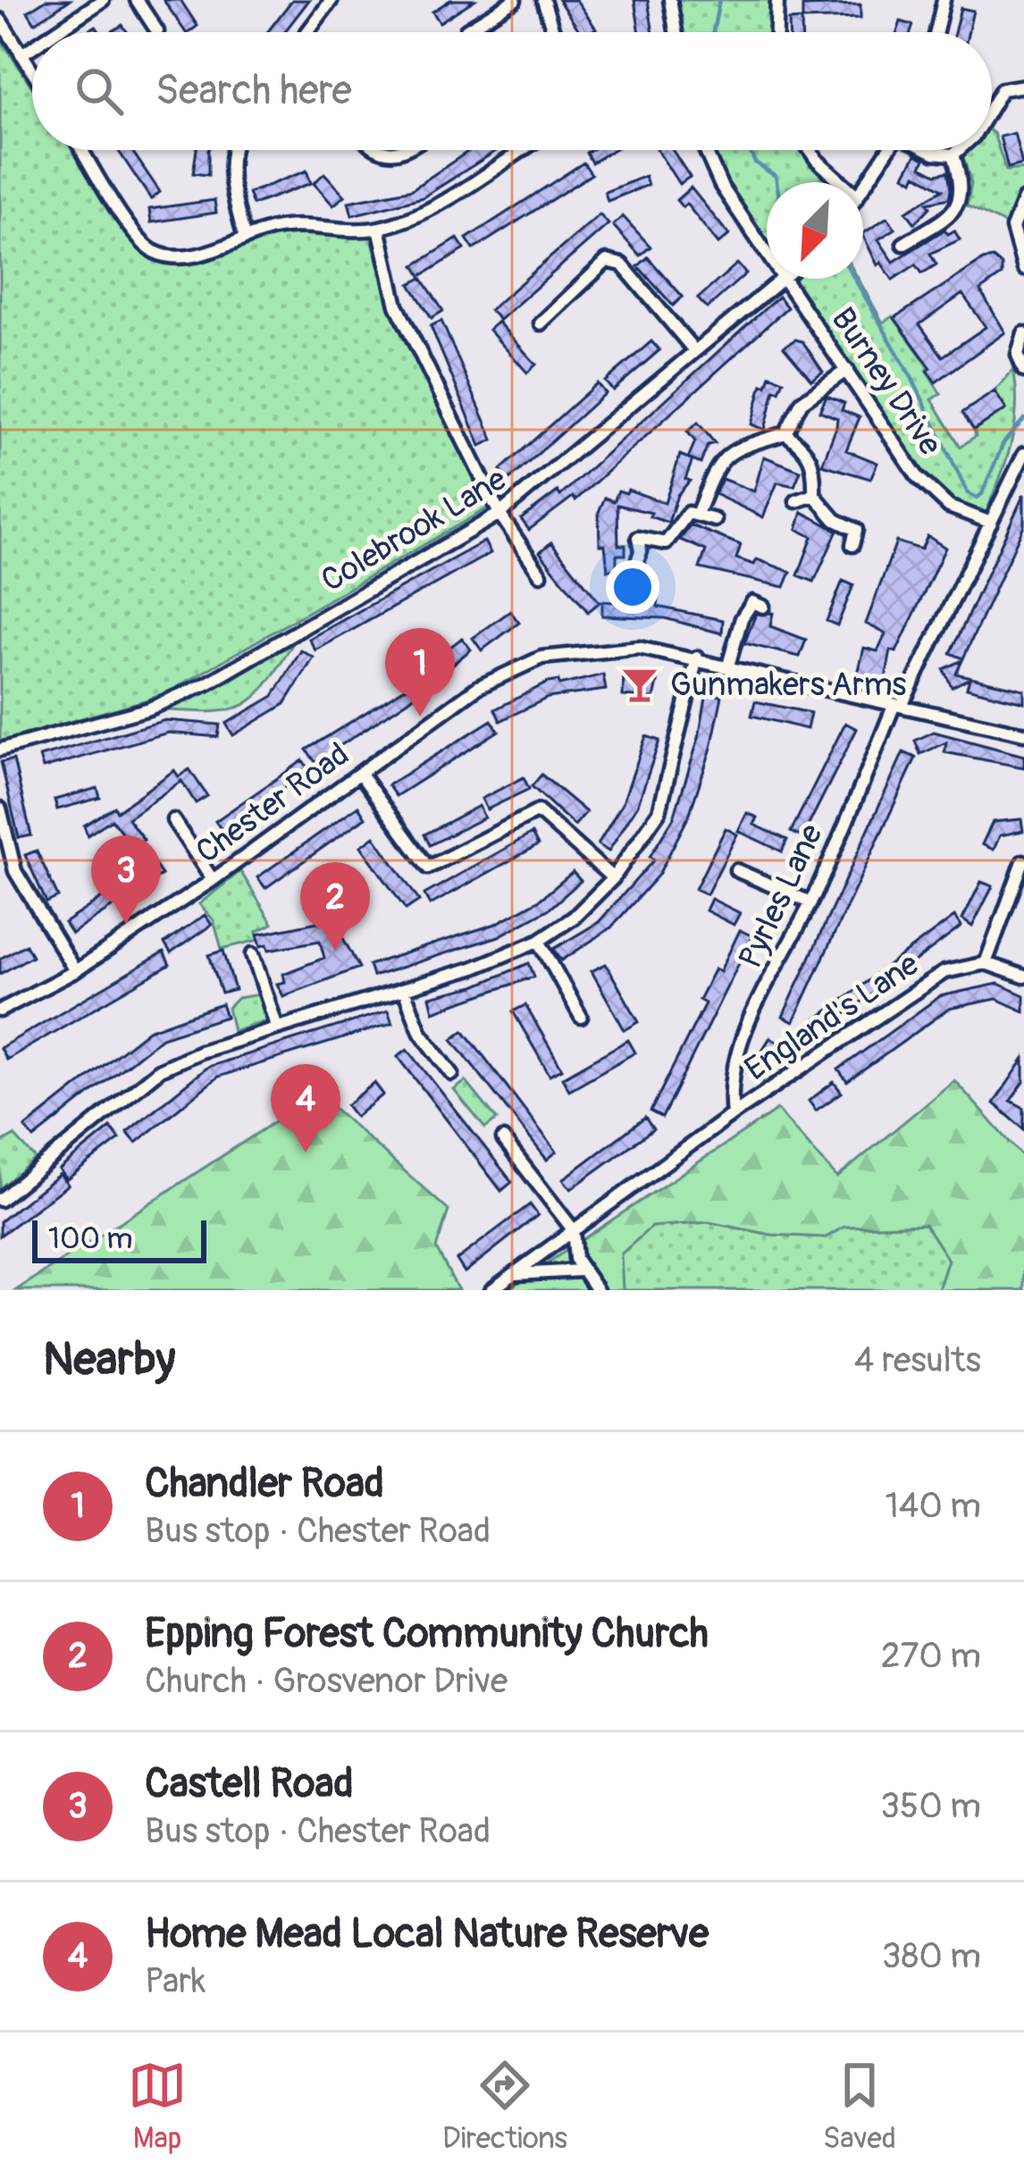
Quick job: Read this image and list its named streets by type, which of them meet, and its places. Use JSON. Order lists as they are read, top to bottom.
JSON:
{
  "streets": {
    "street": [
      "Burney Drive",
      "Colebrook Lane",
      "Chester Road",
      "Pyrles Lane",
      "England's Lane"
    ]
  },
  "crossings": [
    ["Burney Drive", "Colebrook Lane"],
    ["Burney Drive", "Pyrles Lane"],
    ["Chester Road", "Pyrles Lane"],
    ["Pyrles Lane", "England's Lane"]
  ],
  "places": {
    "bar": ["Gunmakers Arms"]
  },
  "scale_bar": "100 m",
  "north": "bottom left",
  "page": {
    "search": "Search here",
    "pins": [
      "1",
      "3",
      "2",
      "4"
    ],
    "scale": "100 m",
    "heading": ["Nearby", "4 results"],
    "list": [
      {
        "mark": "1",
        "name": "Chandler Road",
        "note": "Bus stop · Chester Road",
        "value": "140 m"
      },
      {
        "mark": "2",
        "name": "Epping Forest Community Church",
        "note": "Church · Grosvenor Drive",
        "value": "270 m"
      },
      {
        "mark": "3",
        "name": "Castell Road",
        "note": "Bus stop · Chester Road",
        "value": "350 m"
      },
      {
        "mark": "4",
        "name": "Home Mead Local Nature Reserve",
        "note": "Park",
        "value": "380 m"
      }
    ],
    "nav": ["Map", "Directions", "Saved"]
  }
}
